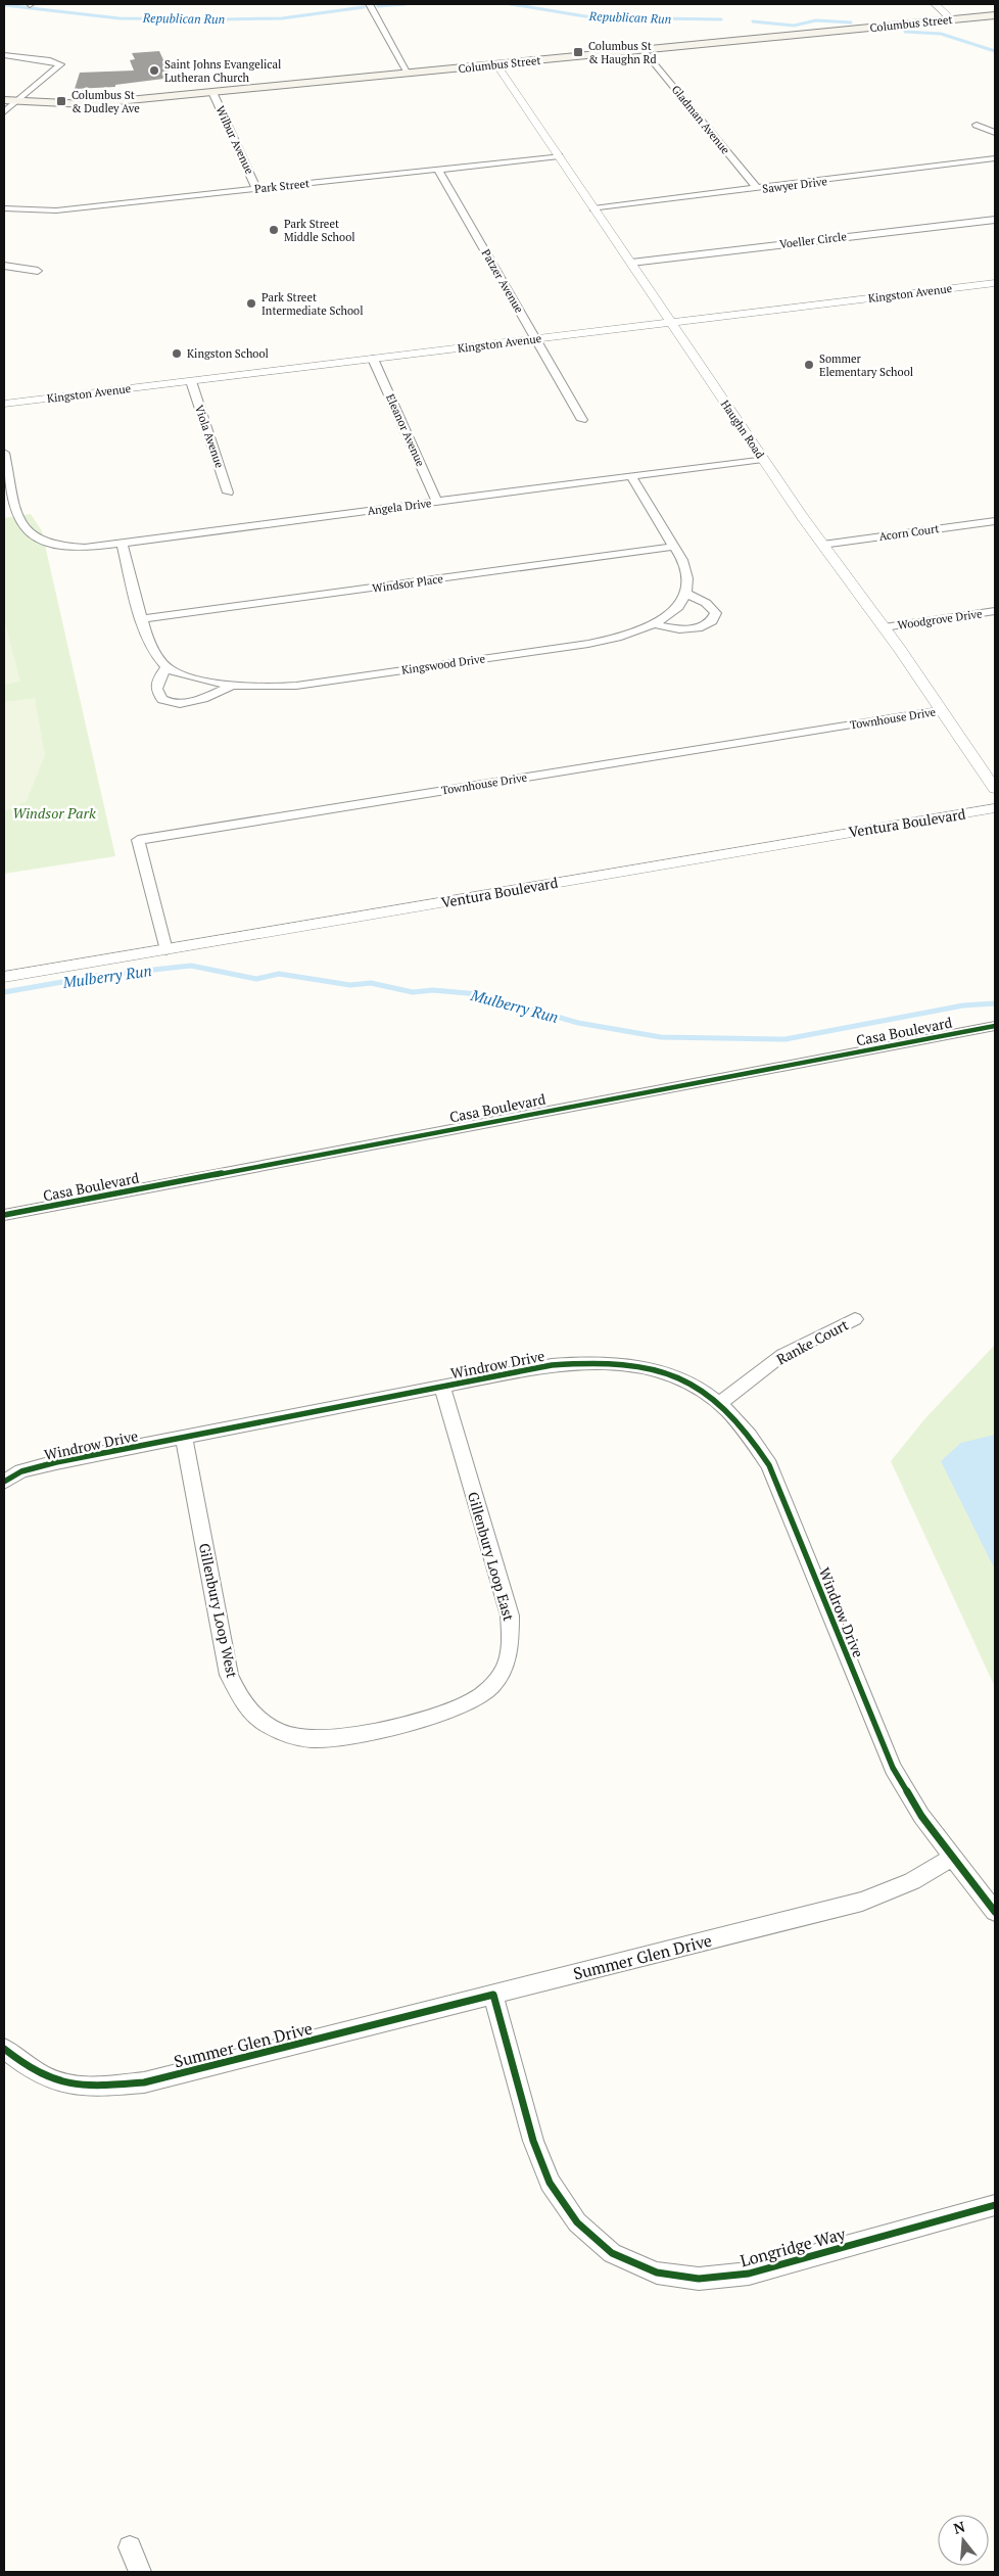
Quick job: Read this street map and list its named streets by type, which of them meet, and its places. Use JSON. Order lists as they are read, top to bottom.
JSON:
{
  "streets": {
    "main road": ["Columbus Street"],
    "street": [
      "Gladman Avenue",
      "Wilbur Avenue",
      "Sawyer Drive",
      "Park Street",
      "Voeller Circle",
      "Patzer Avenue",
      "Kingston Avenue",
      "Haughn Road",
      "Eleanor Avenue",
      "Viola Avenue",
      "Angela Drive",
      "Acorn Court",
      "Windsor Place",
      "Woodgrove Drive",
      "Kingswood Drive",
      "Townhouse Drive",
      "Ventura Boulevard",
      "Casa Boulevard",
      "Ranke Court",
      "Windrow Drive",
      "Gillenbury Loop East",
      "Gillenbury Loop West",
      "Summer Glen Drive",
      "Longridge Way"
    ]
  },
  "crossings": [
    ["Columbus Street", "Gladman Avenue"],
    ["Columbus Street", "Wilbur Avenue"],
    ["Columbus Street", "Haughn Road"],
    ["Gladman Avenue", "Sawyer Drive"],
    ["Wilbur Avenue", "Park Street"],
    ["Sawyer Drive", "Haughn Road"],
    ["Park Street", "Patzer Avenue"],
    ["Park Street", "Haughn Road"],
    ["Voeller Circle", "Haughn Road"],
    ["Patzer Avenue", "Kingston Avenue"],
    ["Kingston Avenue", "Haughn Road"],
    ["Kingston Avenue", "Eleanor Avenue"],
    ["Kingston Avenue", "Viola Avenue"],
    ["Haughn Road", "Angela Drive"],
    ["Haughn Road", "Acorn Court"],
    ["Haughn Road", "Woodgrove Drive"],
    ["Haughn Road", "Townhouse Drive"],
    ["Eleanor Avenue", "Angela Drive"],
    ["Townhouse Drive", "Ventura Boulevard"],
    ["Ranke Court", "Windrow Drive"],
    ["Windrow Drive", "Gillenbury Loop East"],
    ["Windrow Drive", "Gillenbury Loop West"],
    ["Windrow Drive", "Summer Glen Drive"],
    ["Gillenbury Loop East", "Gillenbury Loop West"],
    ["Summer Glen Drive", "Longridge Way"]
  ],
  "water": ["Republican Run", "Mulberry Run"],
  "parks": ["Windsor Park"],
  "places": {
    "transit": ["Columbus St & Haughn Rd", "Columbus St & Dudley Ave"],
    "other": [
      "Saint Johns Evangelical Lutheran Church",
      "Park Street Middle School",
      "Park Street Intermediate School",
      "Kingston School",
      "Sommer Elementary School"
    ]
  },
  "north": "top"
}
